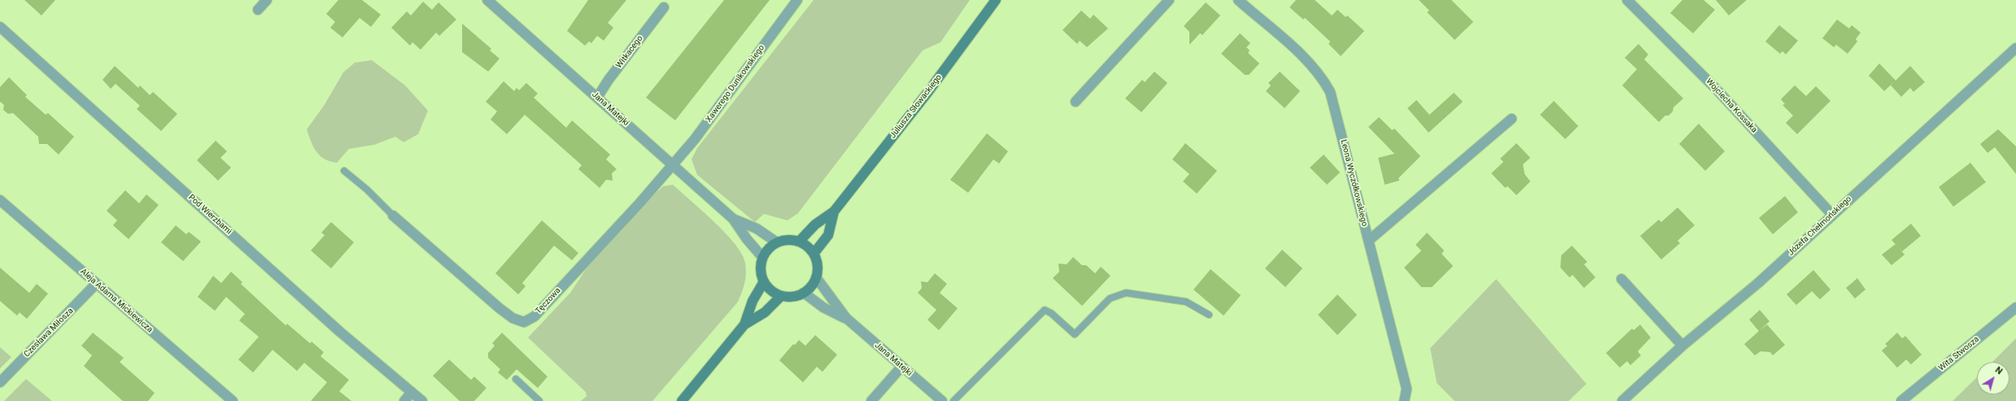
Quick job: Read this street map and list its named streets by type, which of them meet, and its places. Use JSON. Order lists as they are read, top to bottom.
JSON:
{
  "streets": {
    "street": [
      "Witkacego",
      "Xawerego Dunikowskiego",
      "Wojciecha Kossaka",
      "Juliusza Słowackiego",
      "Jana Matejki",
      "Leona Wyczółkowskiego",
      "Pod Wierzbami",
      "Józefa Chełmońskiego",
      "Aleja Adama Mickiewicza",
      "Tęczowa",
      "Czesława Miłosza",
      "Wita Stwosza"
    ]
  },
  "crossings": [
    ["Witkacego", "Jana Matejki"],
    ["Xawerego Dunikowskiego", "Jana Matejki"],
    ["Xawerego Dunikowskiego", "Tęczowa"],
    ["Wojciecha Kossaka", "Józefa Chełmońskiego"],
    ["Juliusza Słowackiego", "Jana Matejki"],
    ["Jana Matejki", "Tęczowa"],
    ["Aleja Adama Mickiewicza", "Czesława Miłosza"]
  ],
  "north": "top right"
}
